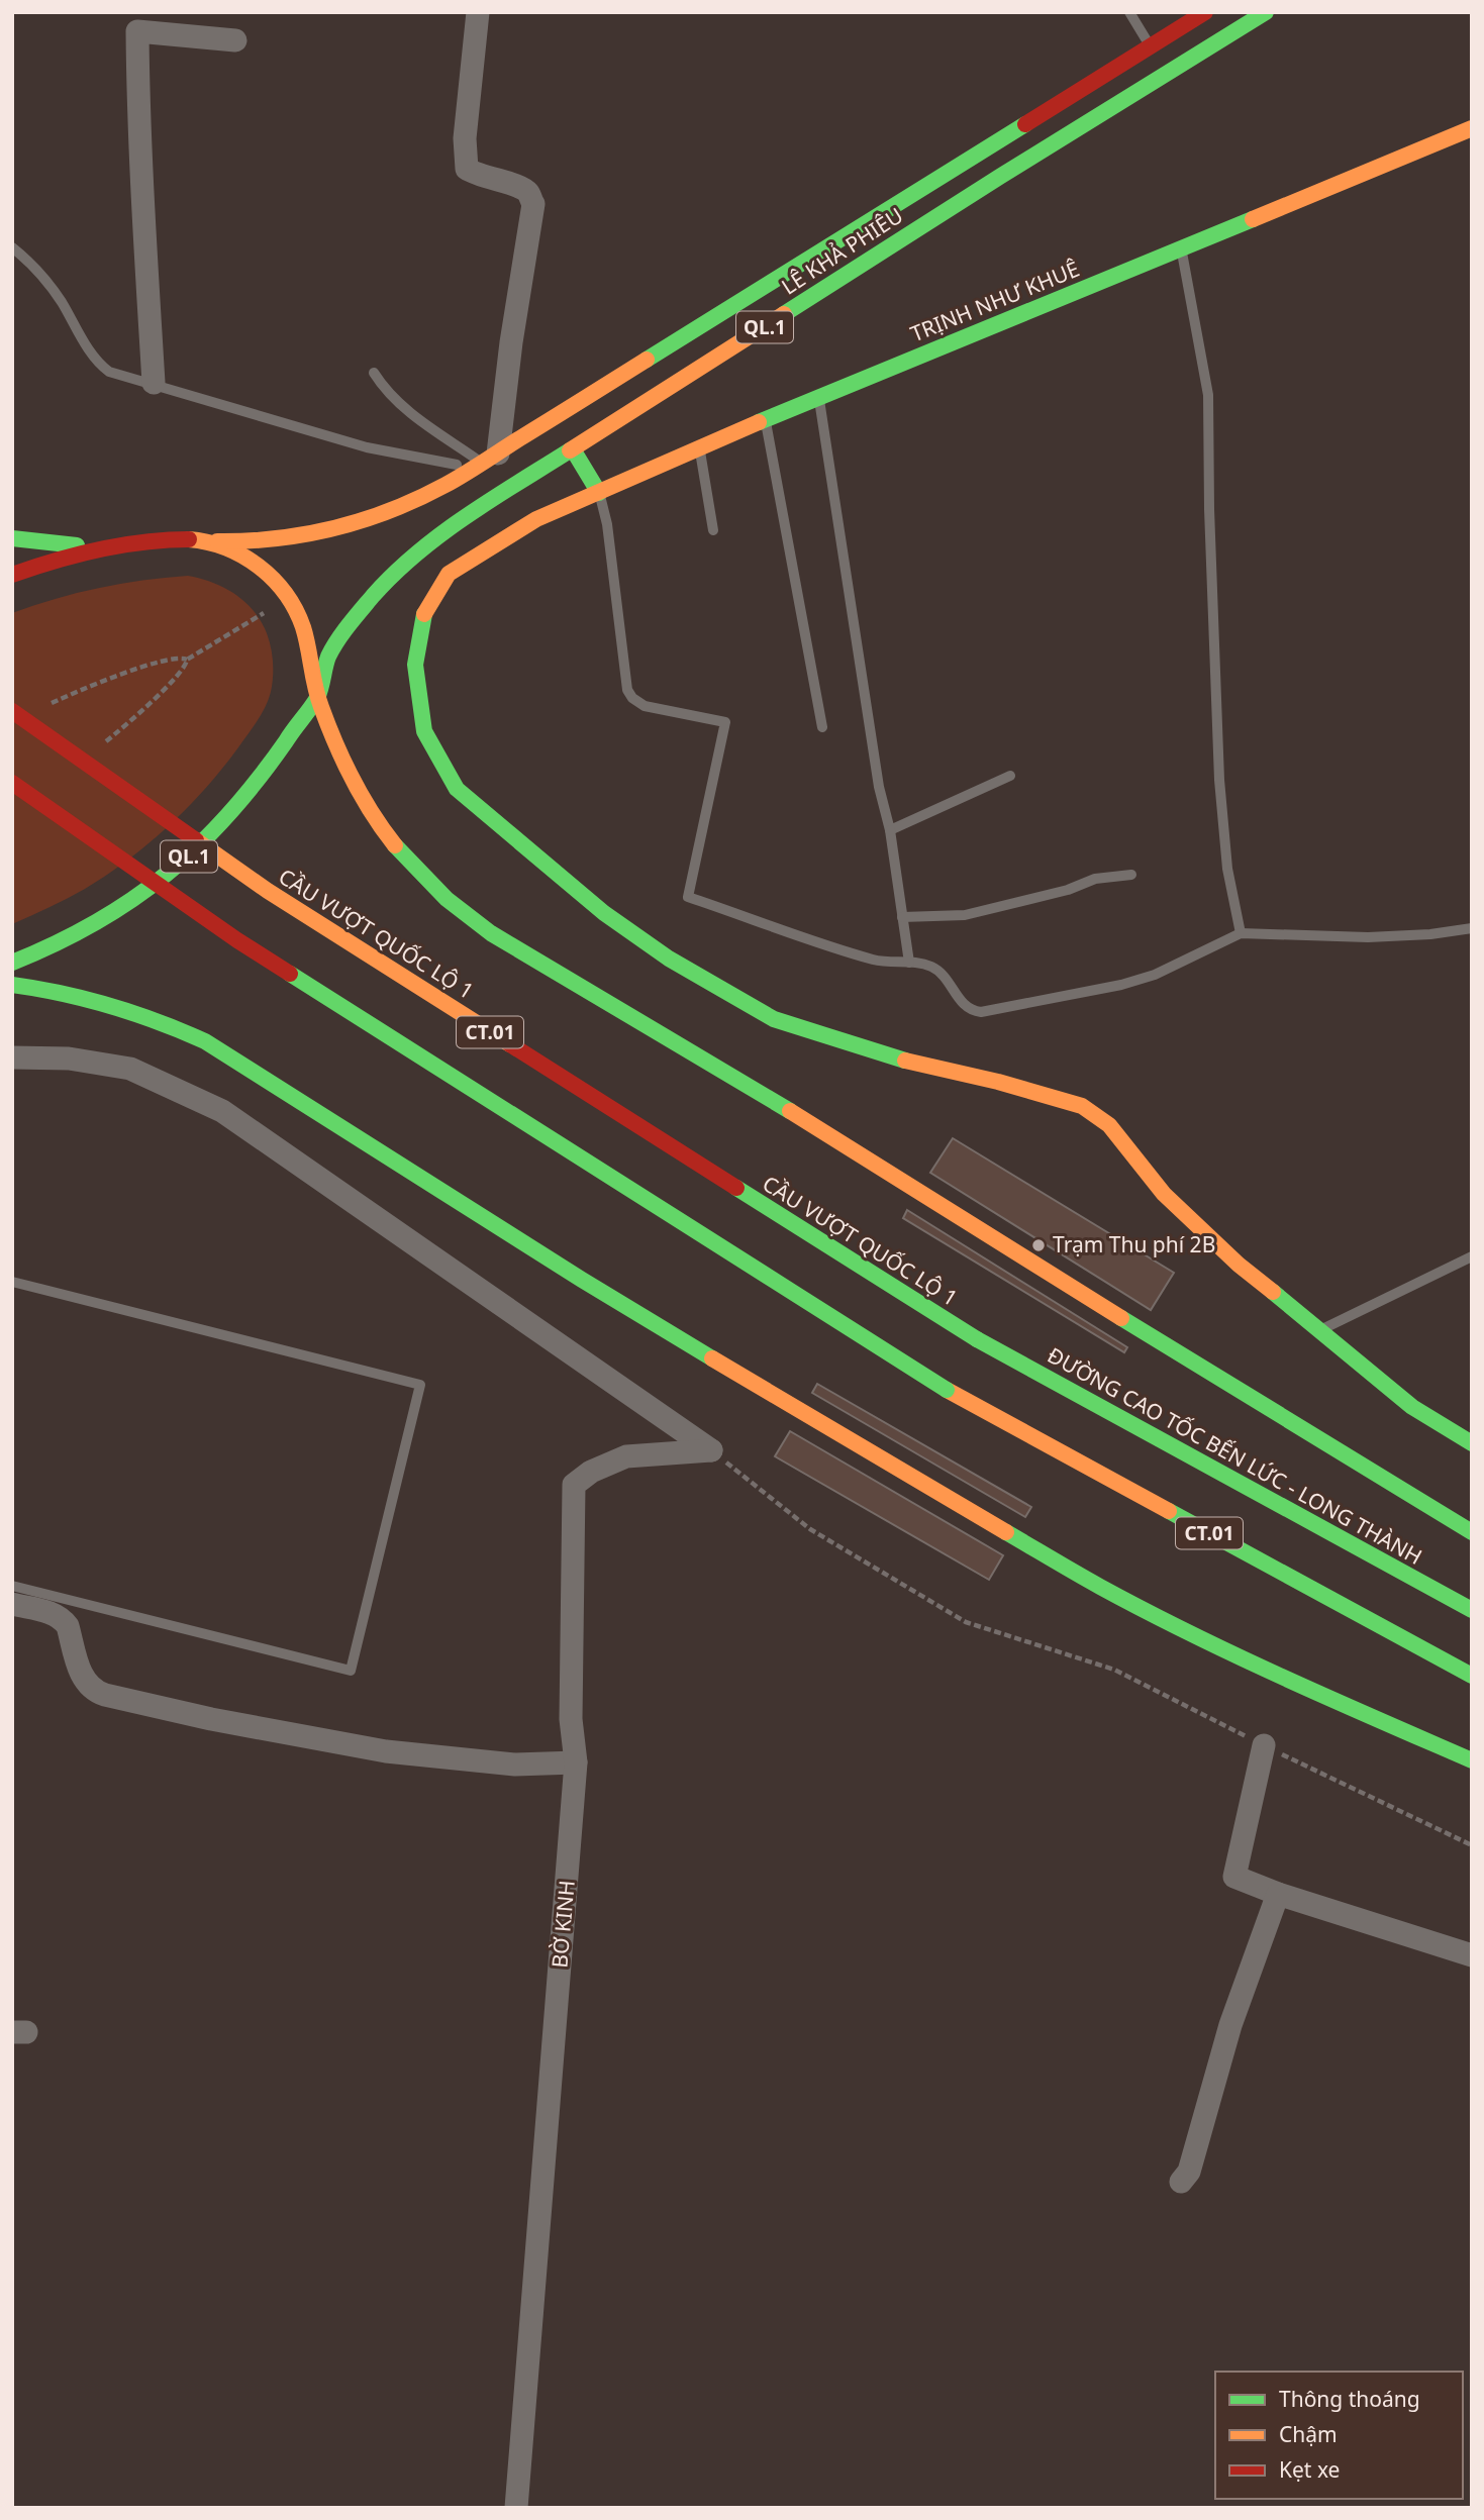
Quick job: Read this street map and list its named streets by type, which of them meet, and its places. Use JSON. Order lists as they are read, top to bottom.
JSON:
{
  "streets": {
    "main road": [
      "LÊ KHẢ PHIÊU",
      "TRỊNH NHƯ KHUÊ",
      "QL.1",
      "CẦU VƯỢT QUỐC LỘ 1",
      "CT.01",
      "ĐƯỜNG CAO TỐC BẾN LỨC - LONG THÀNH"
    ],
    "street": ["BỜ KINH"]
  },
  "crossings": [
    ["LÊ KHẢ PHIÊU", "TRỊNH NHƯ KHUÊ"],
    ["LÊ KHẢ PHIÊU", "QL.1"],
    ["CẦU VƯỢT QUỐC LỘ 1", "ĐƯỜNG CAO TỐC BẾN LỨC - LONG THÀNH"]
  ],
  "places": ["Trạm Thu phí 2B"],
  "legend": ["Thông thoáng", "Chậm", "Kẹt xe"]
}
